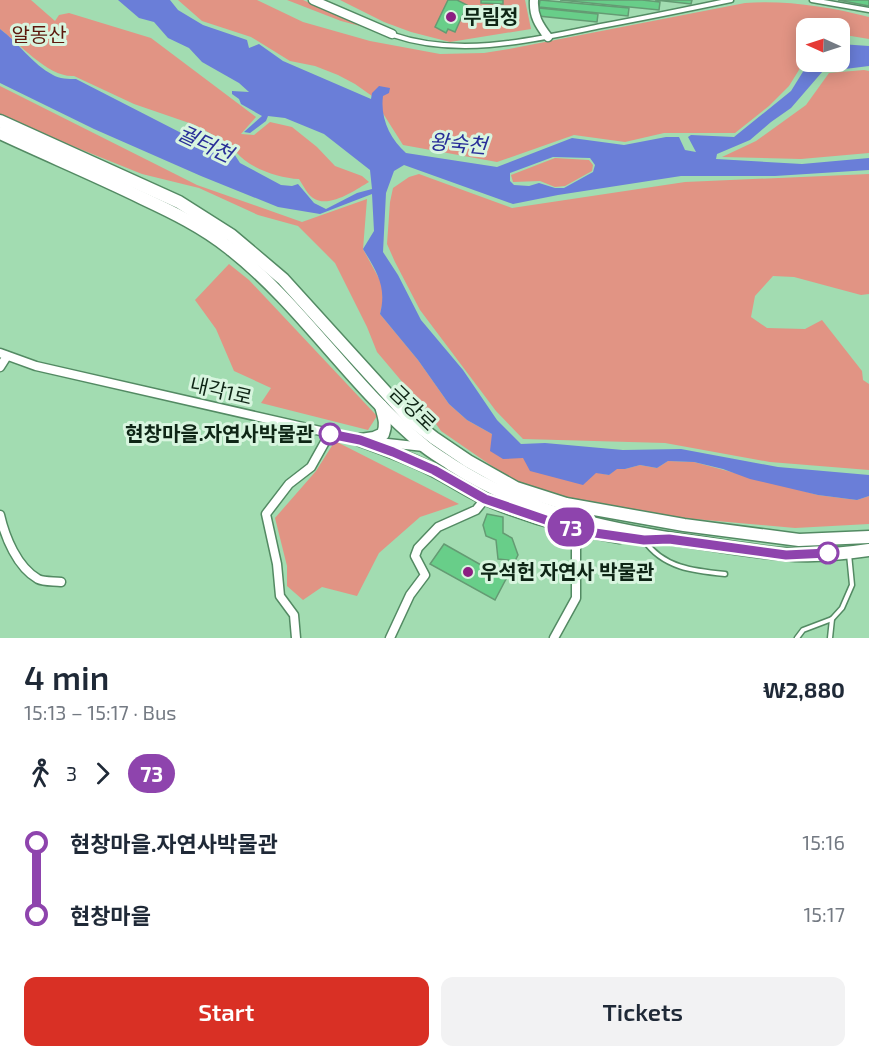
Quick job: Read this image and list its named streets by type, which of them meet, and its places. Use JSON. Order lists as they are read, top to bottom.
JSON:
{
  "streets": {
    "main road": ["금강로"],
    "street": ["내각1로"]
  },
  "crossings": [
    ["내각1로", "금강로"]
  ],
  "water": ["궐터천", "왕숙천"],
  "parks": ["알동산"],
  "places": ["무림정", "현창마을.자연사박물관", "우석헌 자연사 박물관"],
  "lines": ["bus line 73"],
  "north": "left",
  "page": {
    "on_map": "73",
    "heading": ["4 min", "15:13 – 15:17 · Bus", "₩2,880"],
    "legs": ["3", "73"],
    "list": [
      {
        "name": "현창마을.자연사박물관",
        "value": "15:16"
      },
      {
        "name": "현창마을",
        "value": "15:17"
      }
    ],
    "buttons": ["Start", "Tickets"]
  }
}
